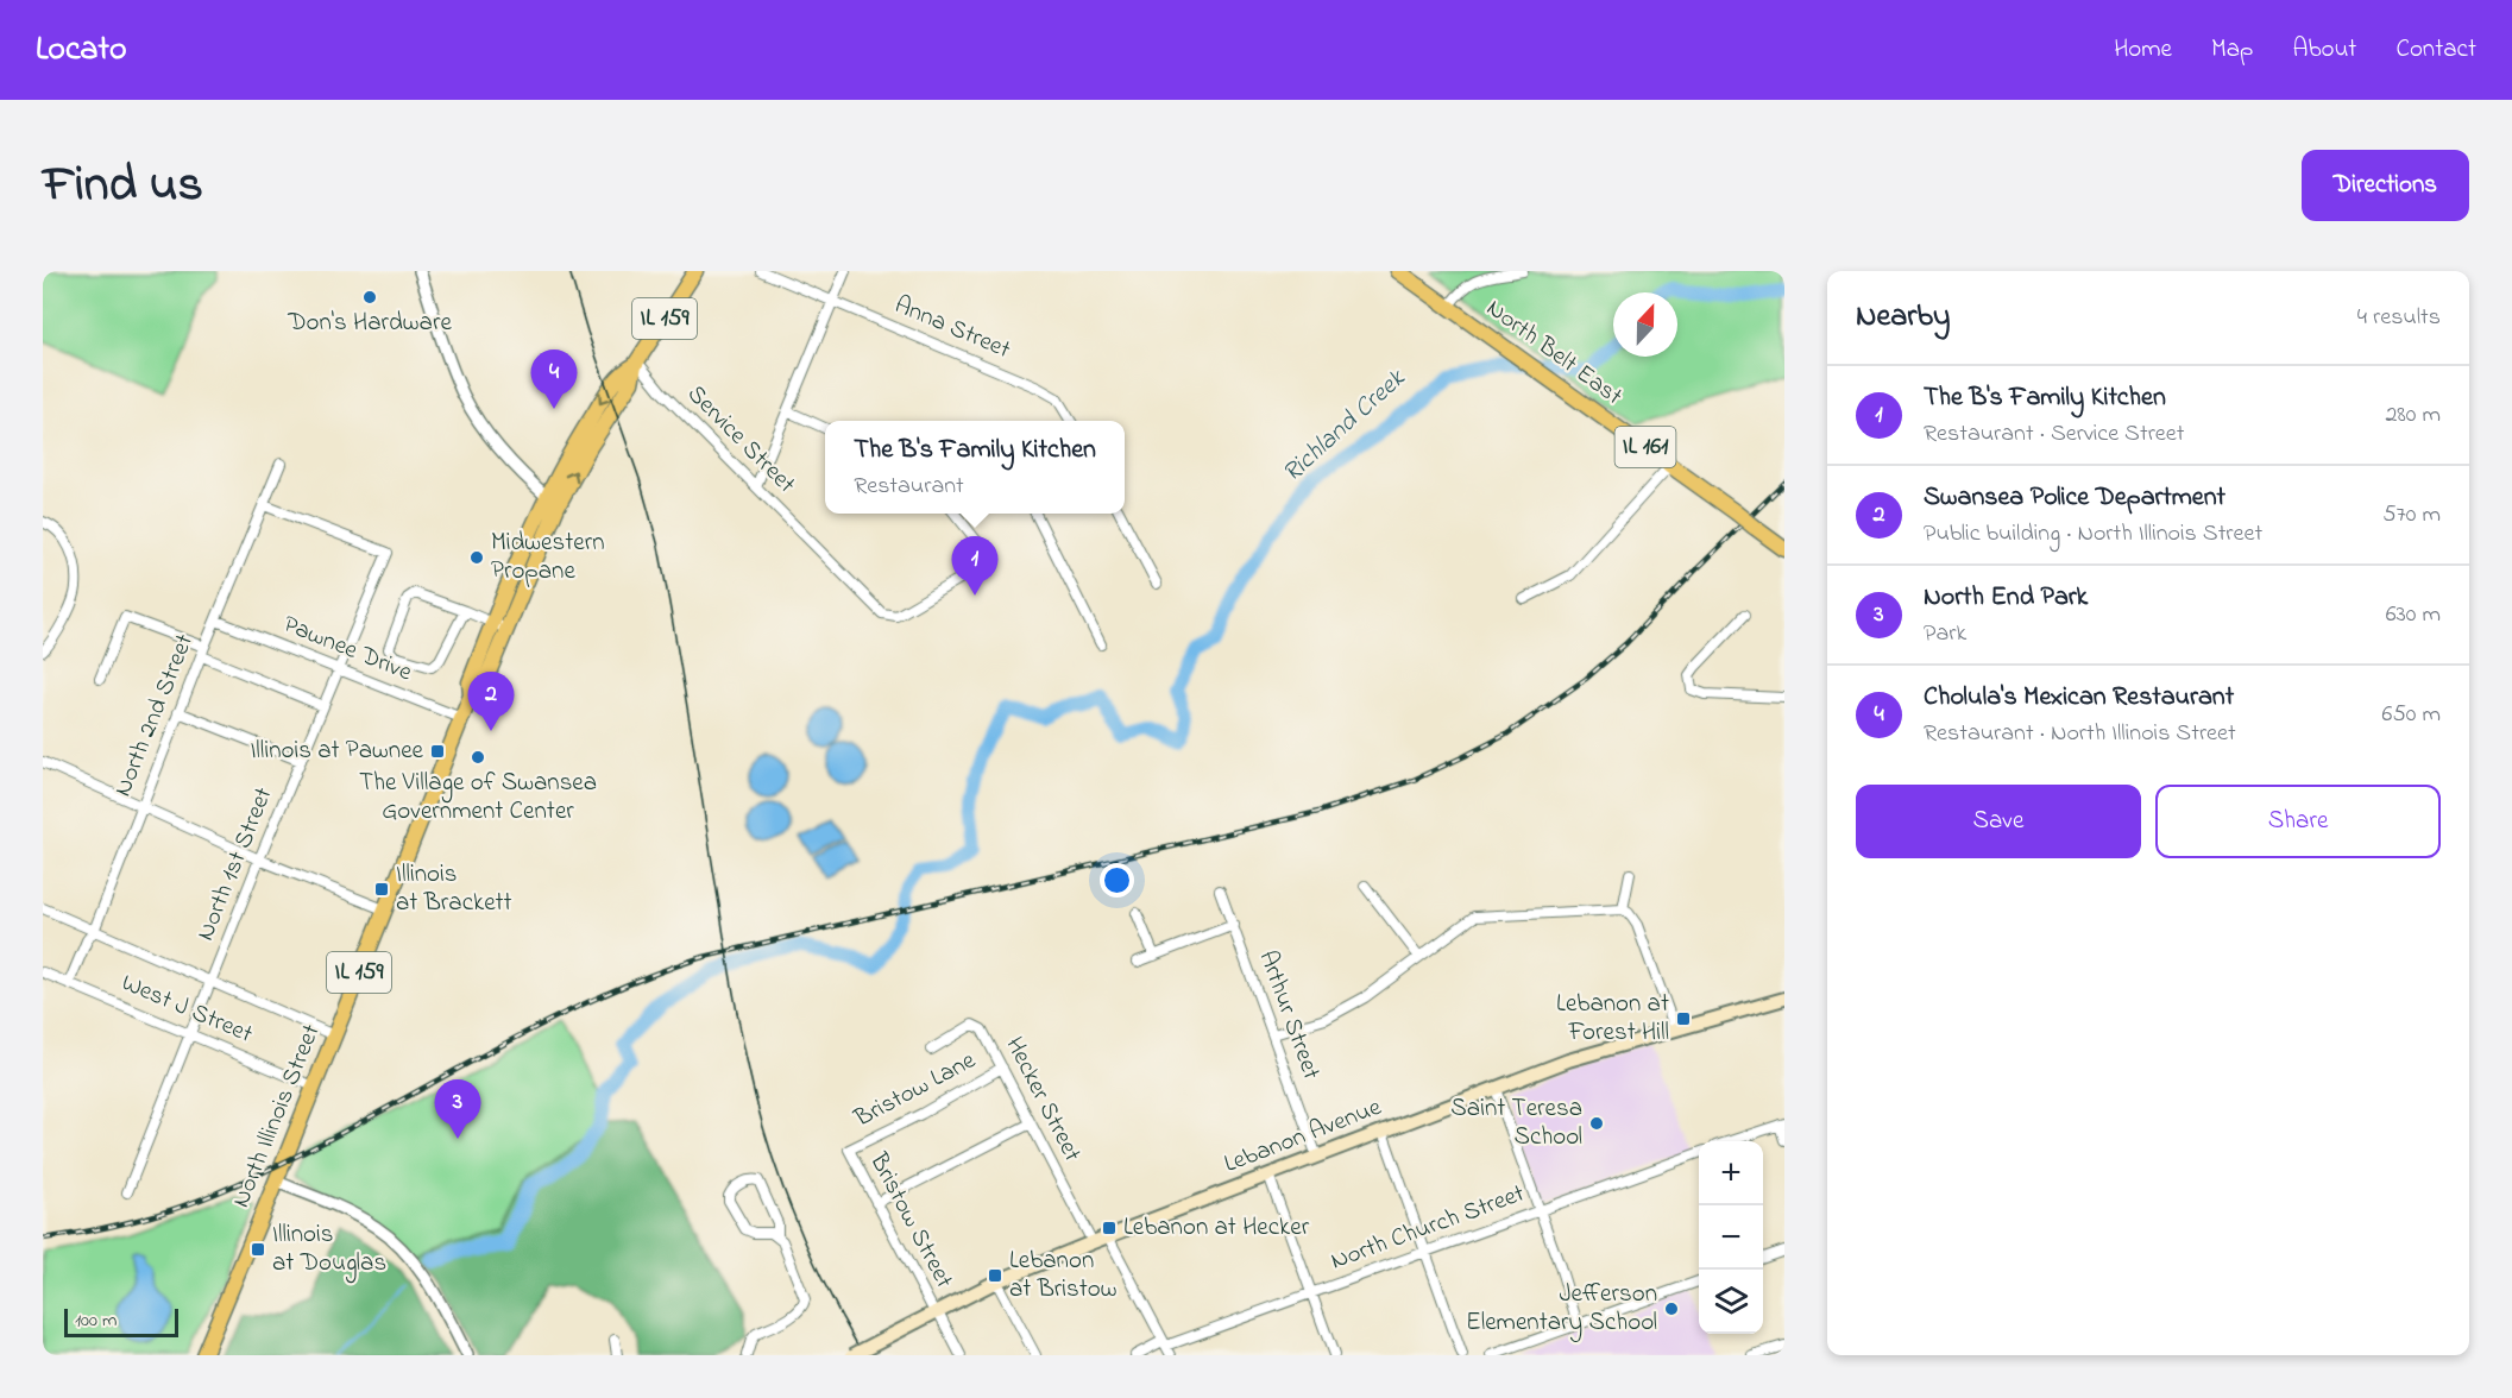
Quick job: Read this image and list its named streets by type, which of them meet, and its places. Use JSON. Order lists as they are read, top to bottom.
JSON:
{
  "streets": {
    "main road": [
      "IL 159",
      "North Belt East",
      "IL 161",
      "North Illinois Street",
      "Lebanon Avenue"
    ],
    "street": [
      "Anna Street",
      "Service Street",
      "Pawnee Drive",
      "North 2nd Street",
      "North 1st Street",
      "West J Street",
      "Arthur Street",
      "Bristow Lane",
      "Hecker Street",
      "Bristow Street",
      "North Church Street"
    ]
  },
  "crossings": [
    ["Service Street", "North Illinois Street"],
    ["Pawnee Drive", "North 2nd Street"],
    ["Pawnee Drive", "North 1st Street"],
    ["Pawnee Drive", "North Illinois Street"],
    ["North 2nd Street", "North 1st Street"],
    ["North 2nd Street", "West J Street"],
    ["North 1st Street", "West J Street"],
    ["West J Street", "North Illinois Street"],
    ["Arthur Street", "Lebanon Avenue"],
    ["Bristow Lane", "Hecker Street"],
    ["Bristow Lane", "Bristow Street"],
    ["Hecker Street", "Lebanon Avenue"],
    ["Lebanon Avenue", "Bristow Street"]
  ],
  "water": ["Richland Creek"],
  "places": {
    "other": [
      "Don's Hardware",
      "Midwestern Propane",
      "The Village of Swansea Government Center",
      "Saint Teresa School",
      "Jefferson Elementary School"
    ],
    "transit": [
      "Illinois at Pawnee",
      "Illinois at Brackett",
      "Lebanon at Forest Hill",
      "Lebanon at Hecker",
      "Illinois at Douglas",
      "Lebanon at Bristow"
    ]
  },
  "scale_bar": "100 m",
  "north": "top",
  "page": {
    "header": "Locato",
    "nav": [
      "Home",
      "Map",
      "About",
      "Contact"
    ],
    "title": "Find us",
    "buttons": [
      "Directions",
      ["Save", "Share"]
    ],
    "heading": ["Nearby", "4 results"],
    "pins": [
      "4",
      "1",
      "2",
      "3"
    ],
    "list": [
      {
        "mark": "1",
        "name": "The B's Family Kitchen",
        "note": "Restaurant · Service Street",
        "value": "280 m"
      },
      {
        "mark": "2",
        "name": "Swansea Police Department",
        "note": "Public building · North Illinois Street",
        "value": "570 m"
      },
      {
        "mark": "3",
        "name": "North End Park",
        "note": "Park",
        "value": "630 m"
      },
      {
        "mark": "4",
        "name": "Cholula's Mexican Restaurant",
        "note": "Restaurant · North Illinois Street",
        "value": "650 m"
      }
    ],
    "popup": ["The B's Family Kitchen", "Restaurant"],
    "map_buttons": ["+", "−"],
    "scale": "100 m"
  }
}
